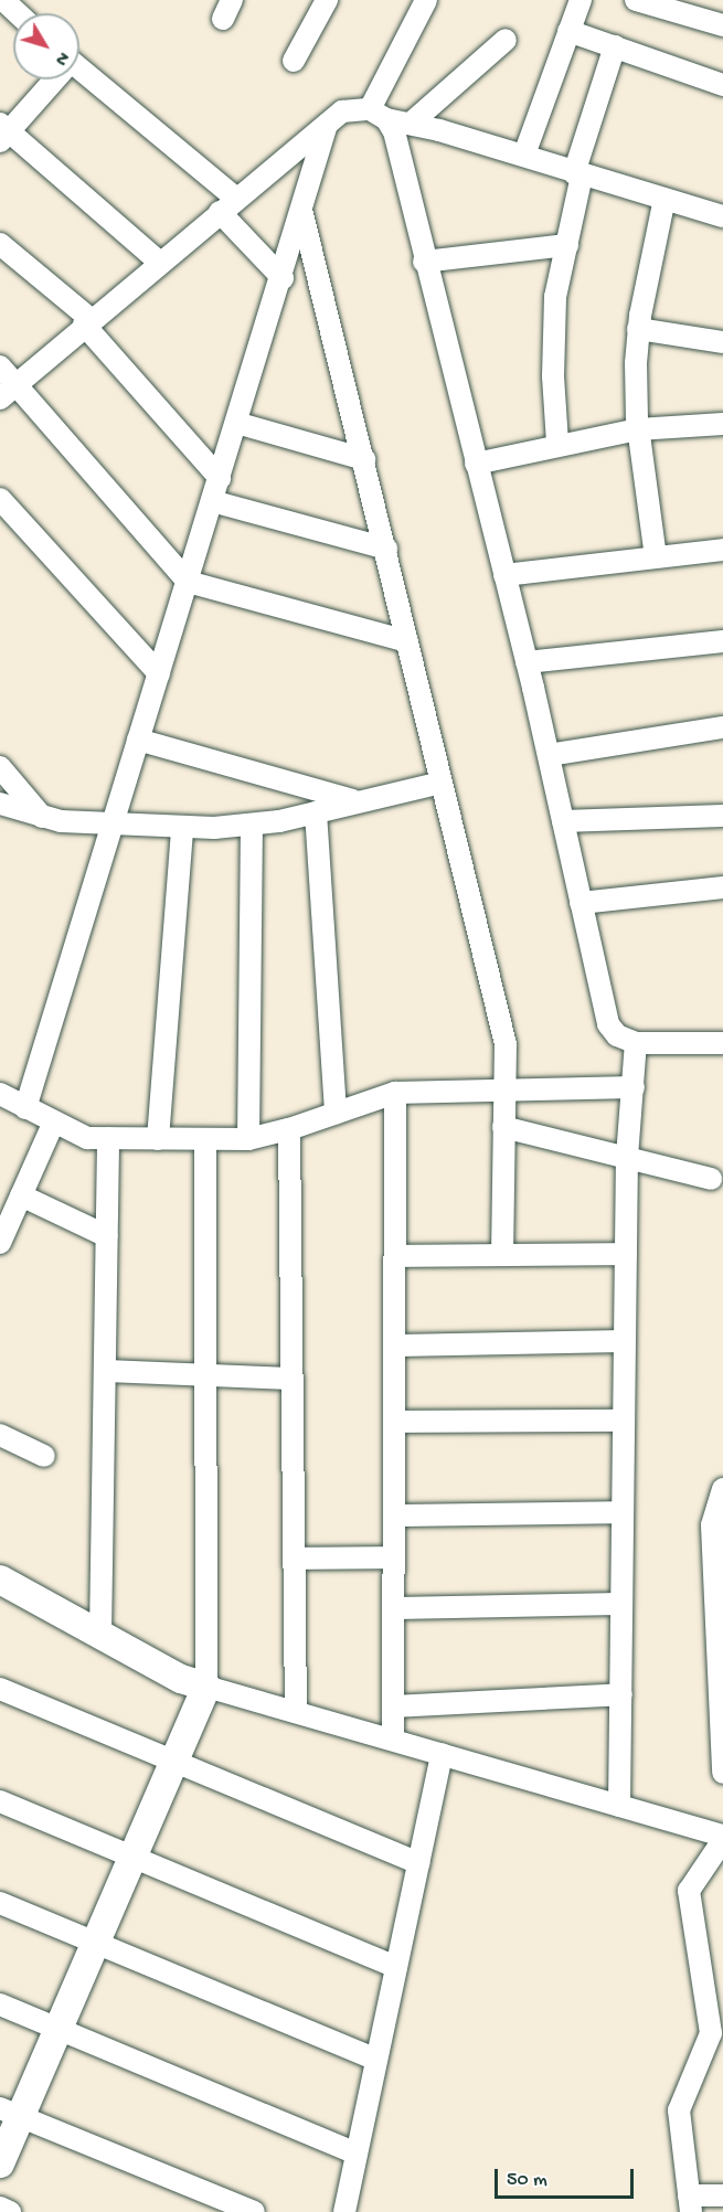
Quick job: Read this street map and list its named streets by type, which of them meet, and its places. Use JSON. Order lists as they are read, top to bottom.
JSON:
{
  "scale_bar": "50 m",
  "north": "bottom right"
}
